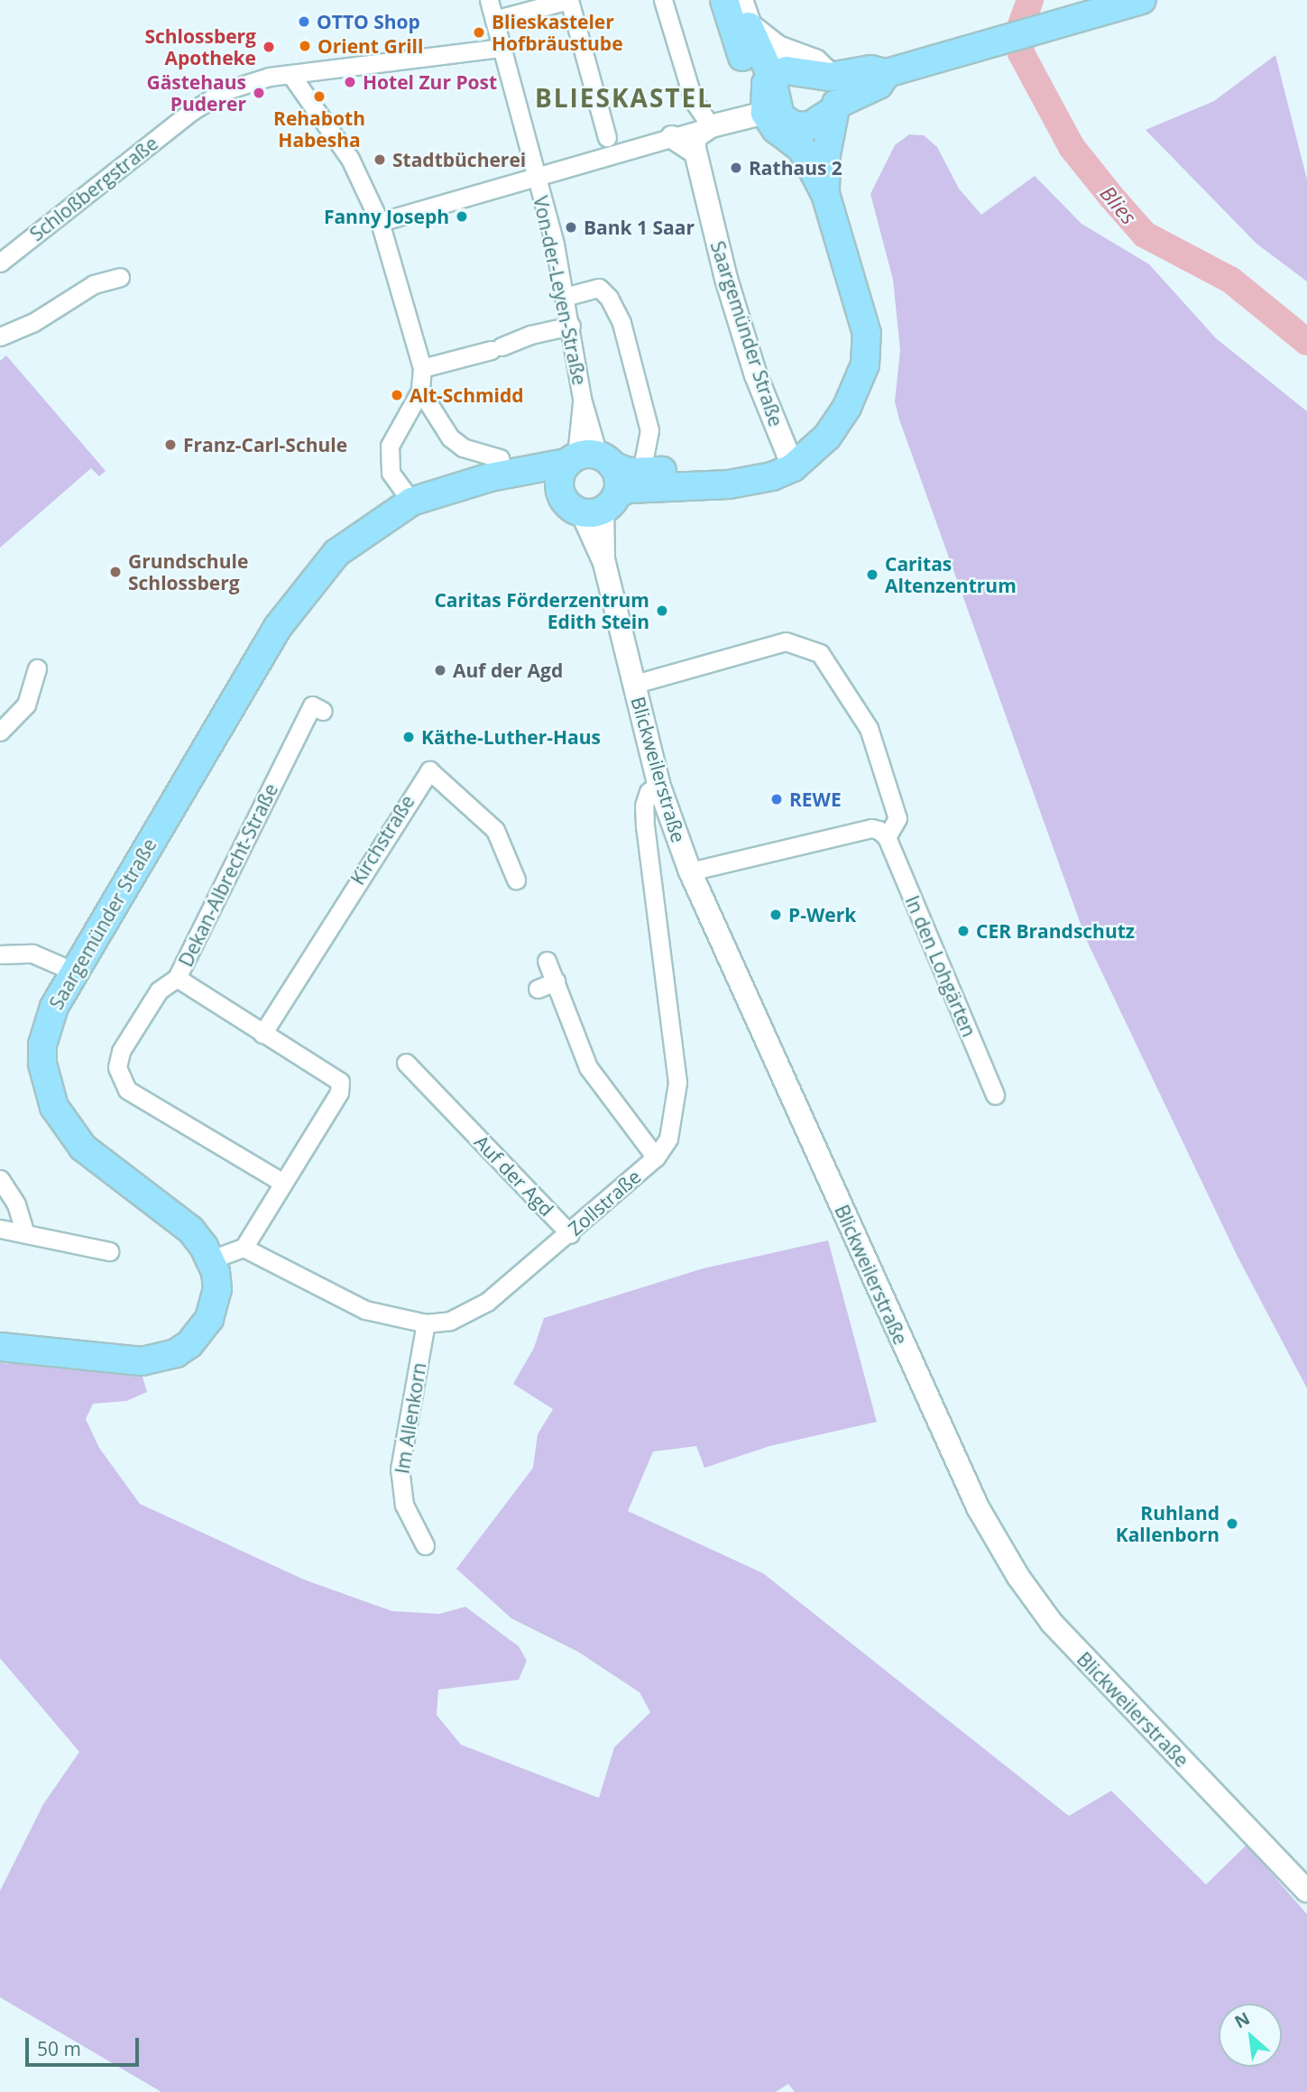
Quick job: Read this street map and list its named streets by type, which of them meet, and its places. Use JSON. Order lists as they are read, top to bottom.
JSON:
{
  "streets": {
    "main road": ["Saargemünder Straße"],
    "street": [
      "Schloßbergstraße",
      "Von-der-Leyen-Straße",
      "Blickweilerstraße",
      "Kirchstraße",
      "Dekan-Albrecht-Straße",
      "In den Lohgärten",
      "Auf der Agd",
      "Zollstraße",
      "Im Allenkorn"
    ]
  },
  "crossings": [
    ["Schloßbergstraße", "Von-der-Leyen-Straße"],
    ["Von-der-Leyen-Straße", "Saargemünder Straße"],
    ["Blickweilerstraße", "Zollstraße"],
    ["Auf der Agd", "Zollstraße"],
    ["Zollstraße", "Im Allenkorn"]
  ],
  "districts": ["BLIESKASTEL"],
  "water": ["Blies"],
  "places": [
    "OTTO Shop",
    "Blieskasteler Hofbräustube",
    "Orient Grill",
    "Schlossberg Apotheke",
    "Hotel Zur Post",
    "Gästehaus Puderer",
    "Rehaboth Habesha",
    "Stadtbücherei",
    "Rathaus 2",
    "Fanny Joseph",
    "Bank 1 Saar",
    "Alt-Schmidd",
    "Franz-Carl-Schule",
    "Grundschule Schlossberg",
    "Caritas Altenzentrum",
    "Caritas Förderzentrum Edith Stein",
    "Auf der Agd",
    "Käthe-Luther-Haus",
    "REWE",
    "P-Werk",
    "CER Brandschutz",
    "Ruhland Kallenborn"
  ],
  "scale_bar": "50 m",
  "north": "top left"
}
